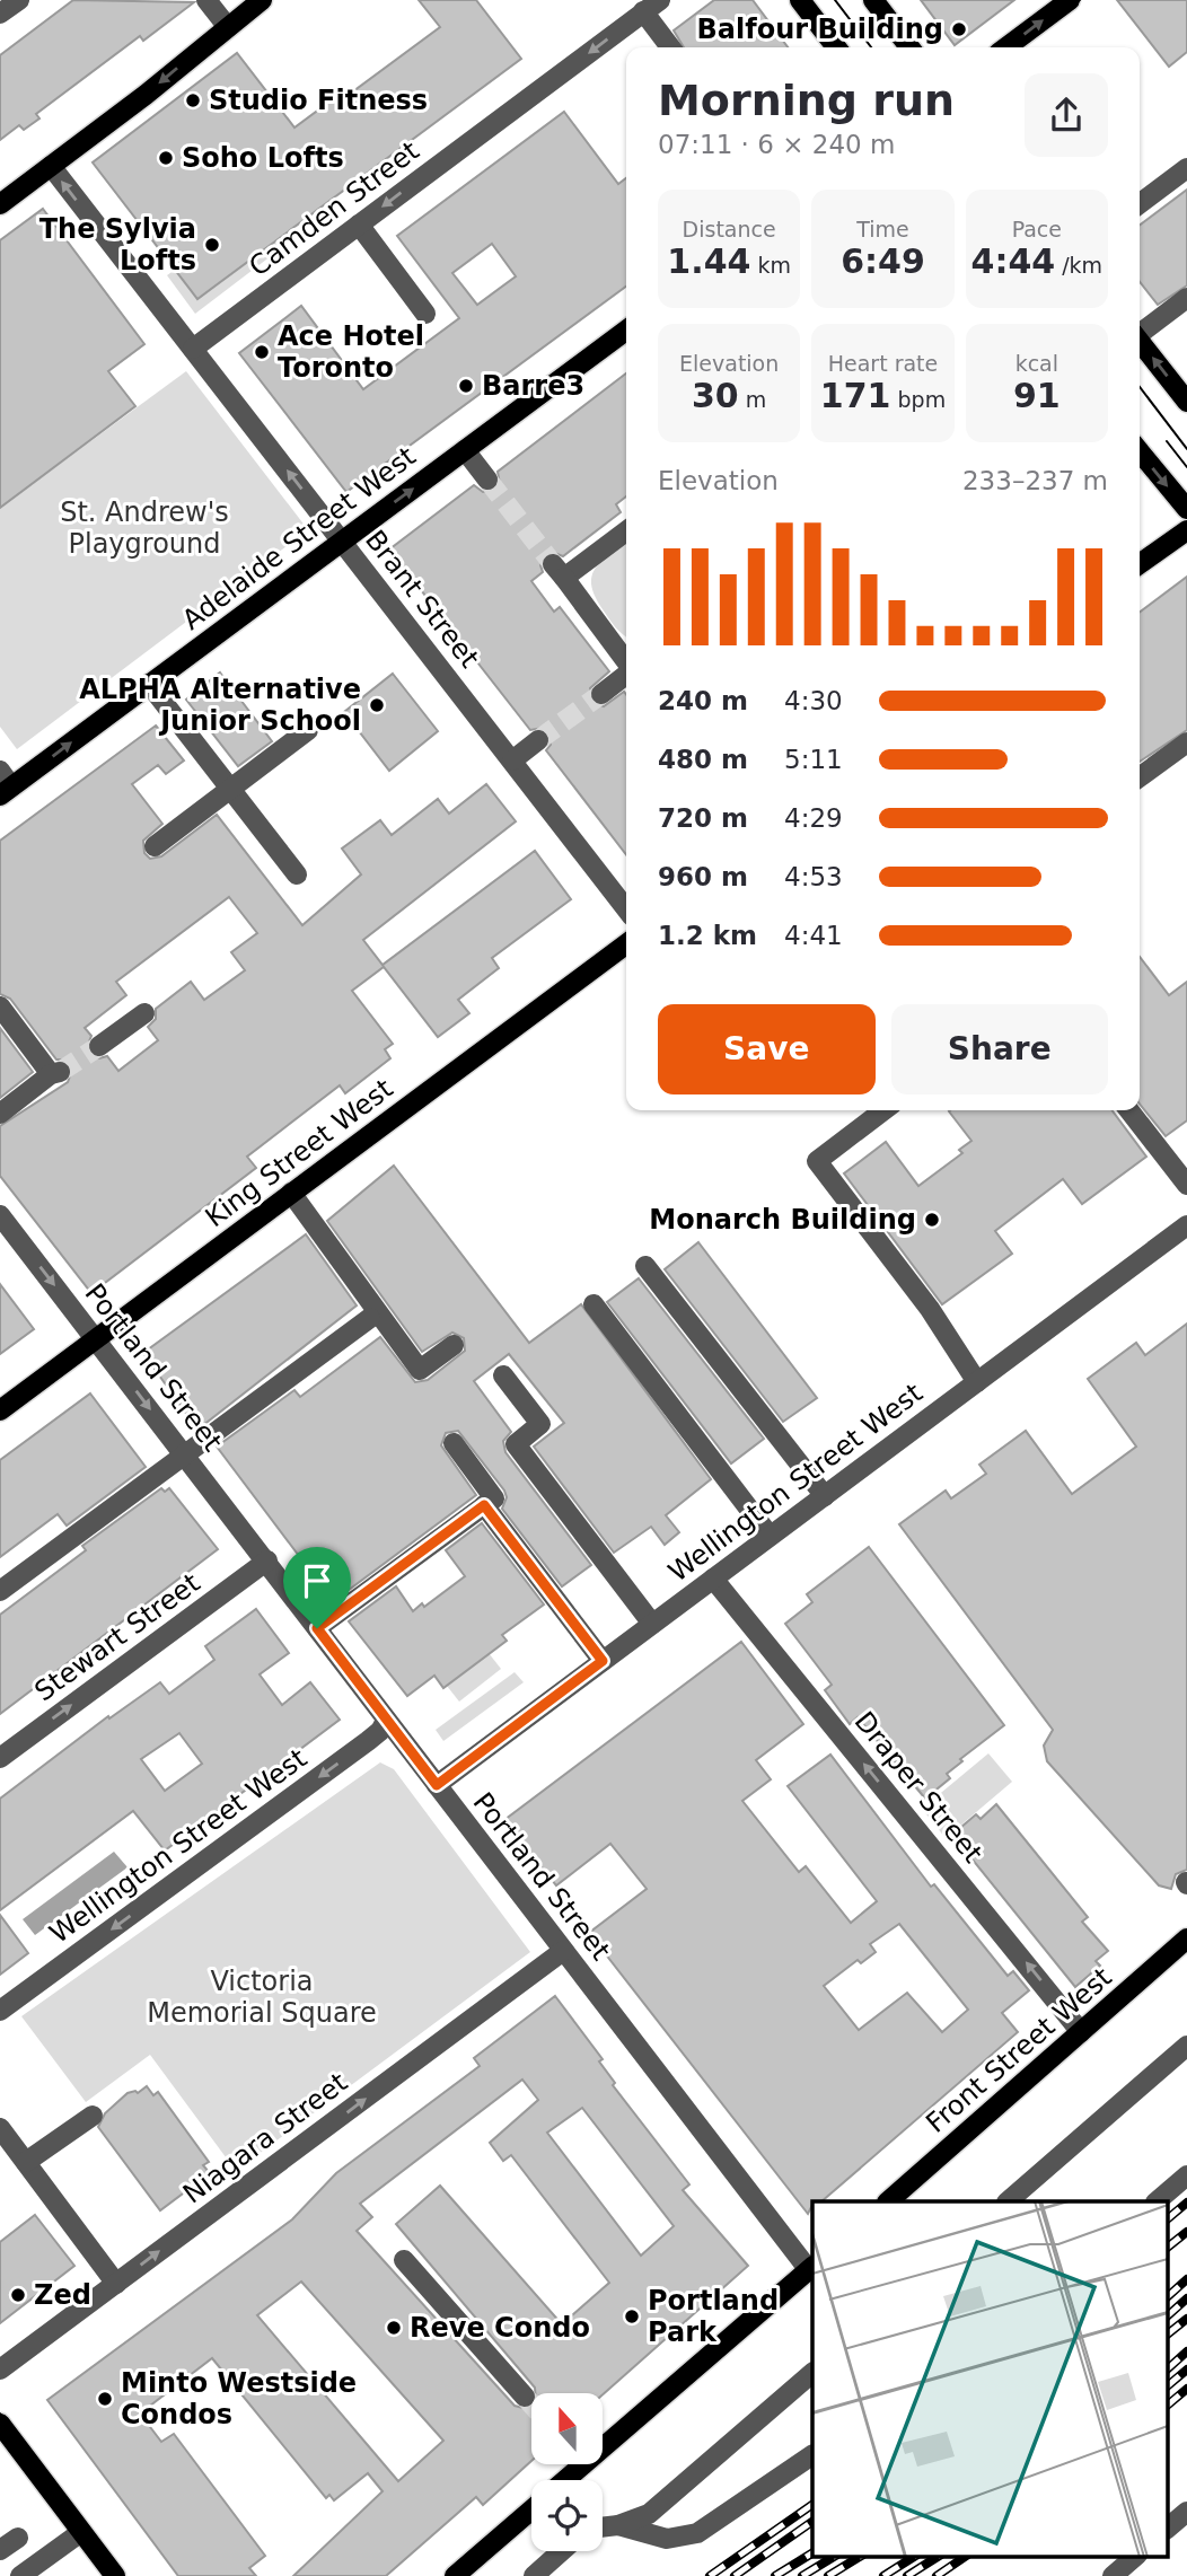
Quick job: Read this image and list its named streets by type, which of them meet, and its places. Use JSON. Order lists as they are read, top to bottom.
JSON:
{
  "streets": {
    "main road": ["Adelaide Street West", "King Street West", "Front Street West"],
    "street": [
      "Camden Street",
      "Brant Street",
      "Portland Street",
      "Wellington Street West",
      "Stewart Street",
      "Draper Street",
      "Niagara Street"
    ]
  },
  "crossings": [
    ["Camden Street", "Brant Street"],
    ["Adelaide Street West", "Brant Street"],
    ["King Street West", "Portland Street"],
    ["Portland Street", "Wellington Street West"],
    ["Portland Street", "Stewart Street"],
    ["Portland Street", "Niagara Street"],
    ["Wellington Street West", "Draper Street"],
    ["Draper Street", "Front Street West"]
  ],
  "one_way": [
    "Camden Street",
    "Adelaide Street West",
    "Brant Street",
    "Draper Street",
    "Niagara Street"
  ],
  "parks": ["St. Andrew's Playground", "Victoria Memorial Square"],
  "places": [
    "Balfour Building",
    "Studio Fitness",
    "Soho Lofts",
    "The Sylvia Lofts",
    "Ace Hotel Toronto",
    "Barre3",
    "ALPHA Alternative Junior School",
    "Monarch Building",
    "Zed",
    "Portland Park",
    "Reve Condo",
    "Minto Westside Condos"
  ],
  "north": "top",
  "page": {
    "heading": ["Morning run", "07:11 · 6 × 240 m"],
    "stats": [
      ["Distance", "1.44 km"],
      ["Time", "6:49"],
      ["Pace", "4:44 /km"],
      ["Elevation", "30 m"],
      ["Heart rate", "171 bpm"],
      ["kcal", "91"]
    ],
    "chart": ["Elevation", "233–237 m"],
    "list": [
      {
        "name": "240 m",
        "note": "4:30"
      },
      {
        "name": "480 m",
        "note": "5:11"
      },
      {
        "name": "720 m",
        "note": "4:29"
      },
      {
        "name": "960 m",
        "note": "4:53"
      },
      {
        "name": "1.2 km",
        "note": "4:41"
      }
    ],
    "buttons": ["Save", "Share"]
  }
}
